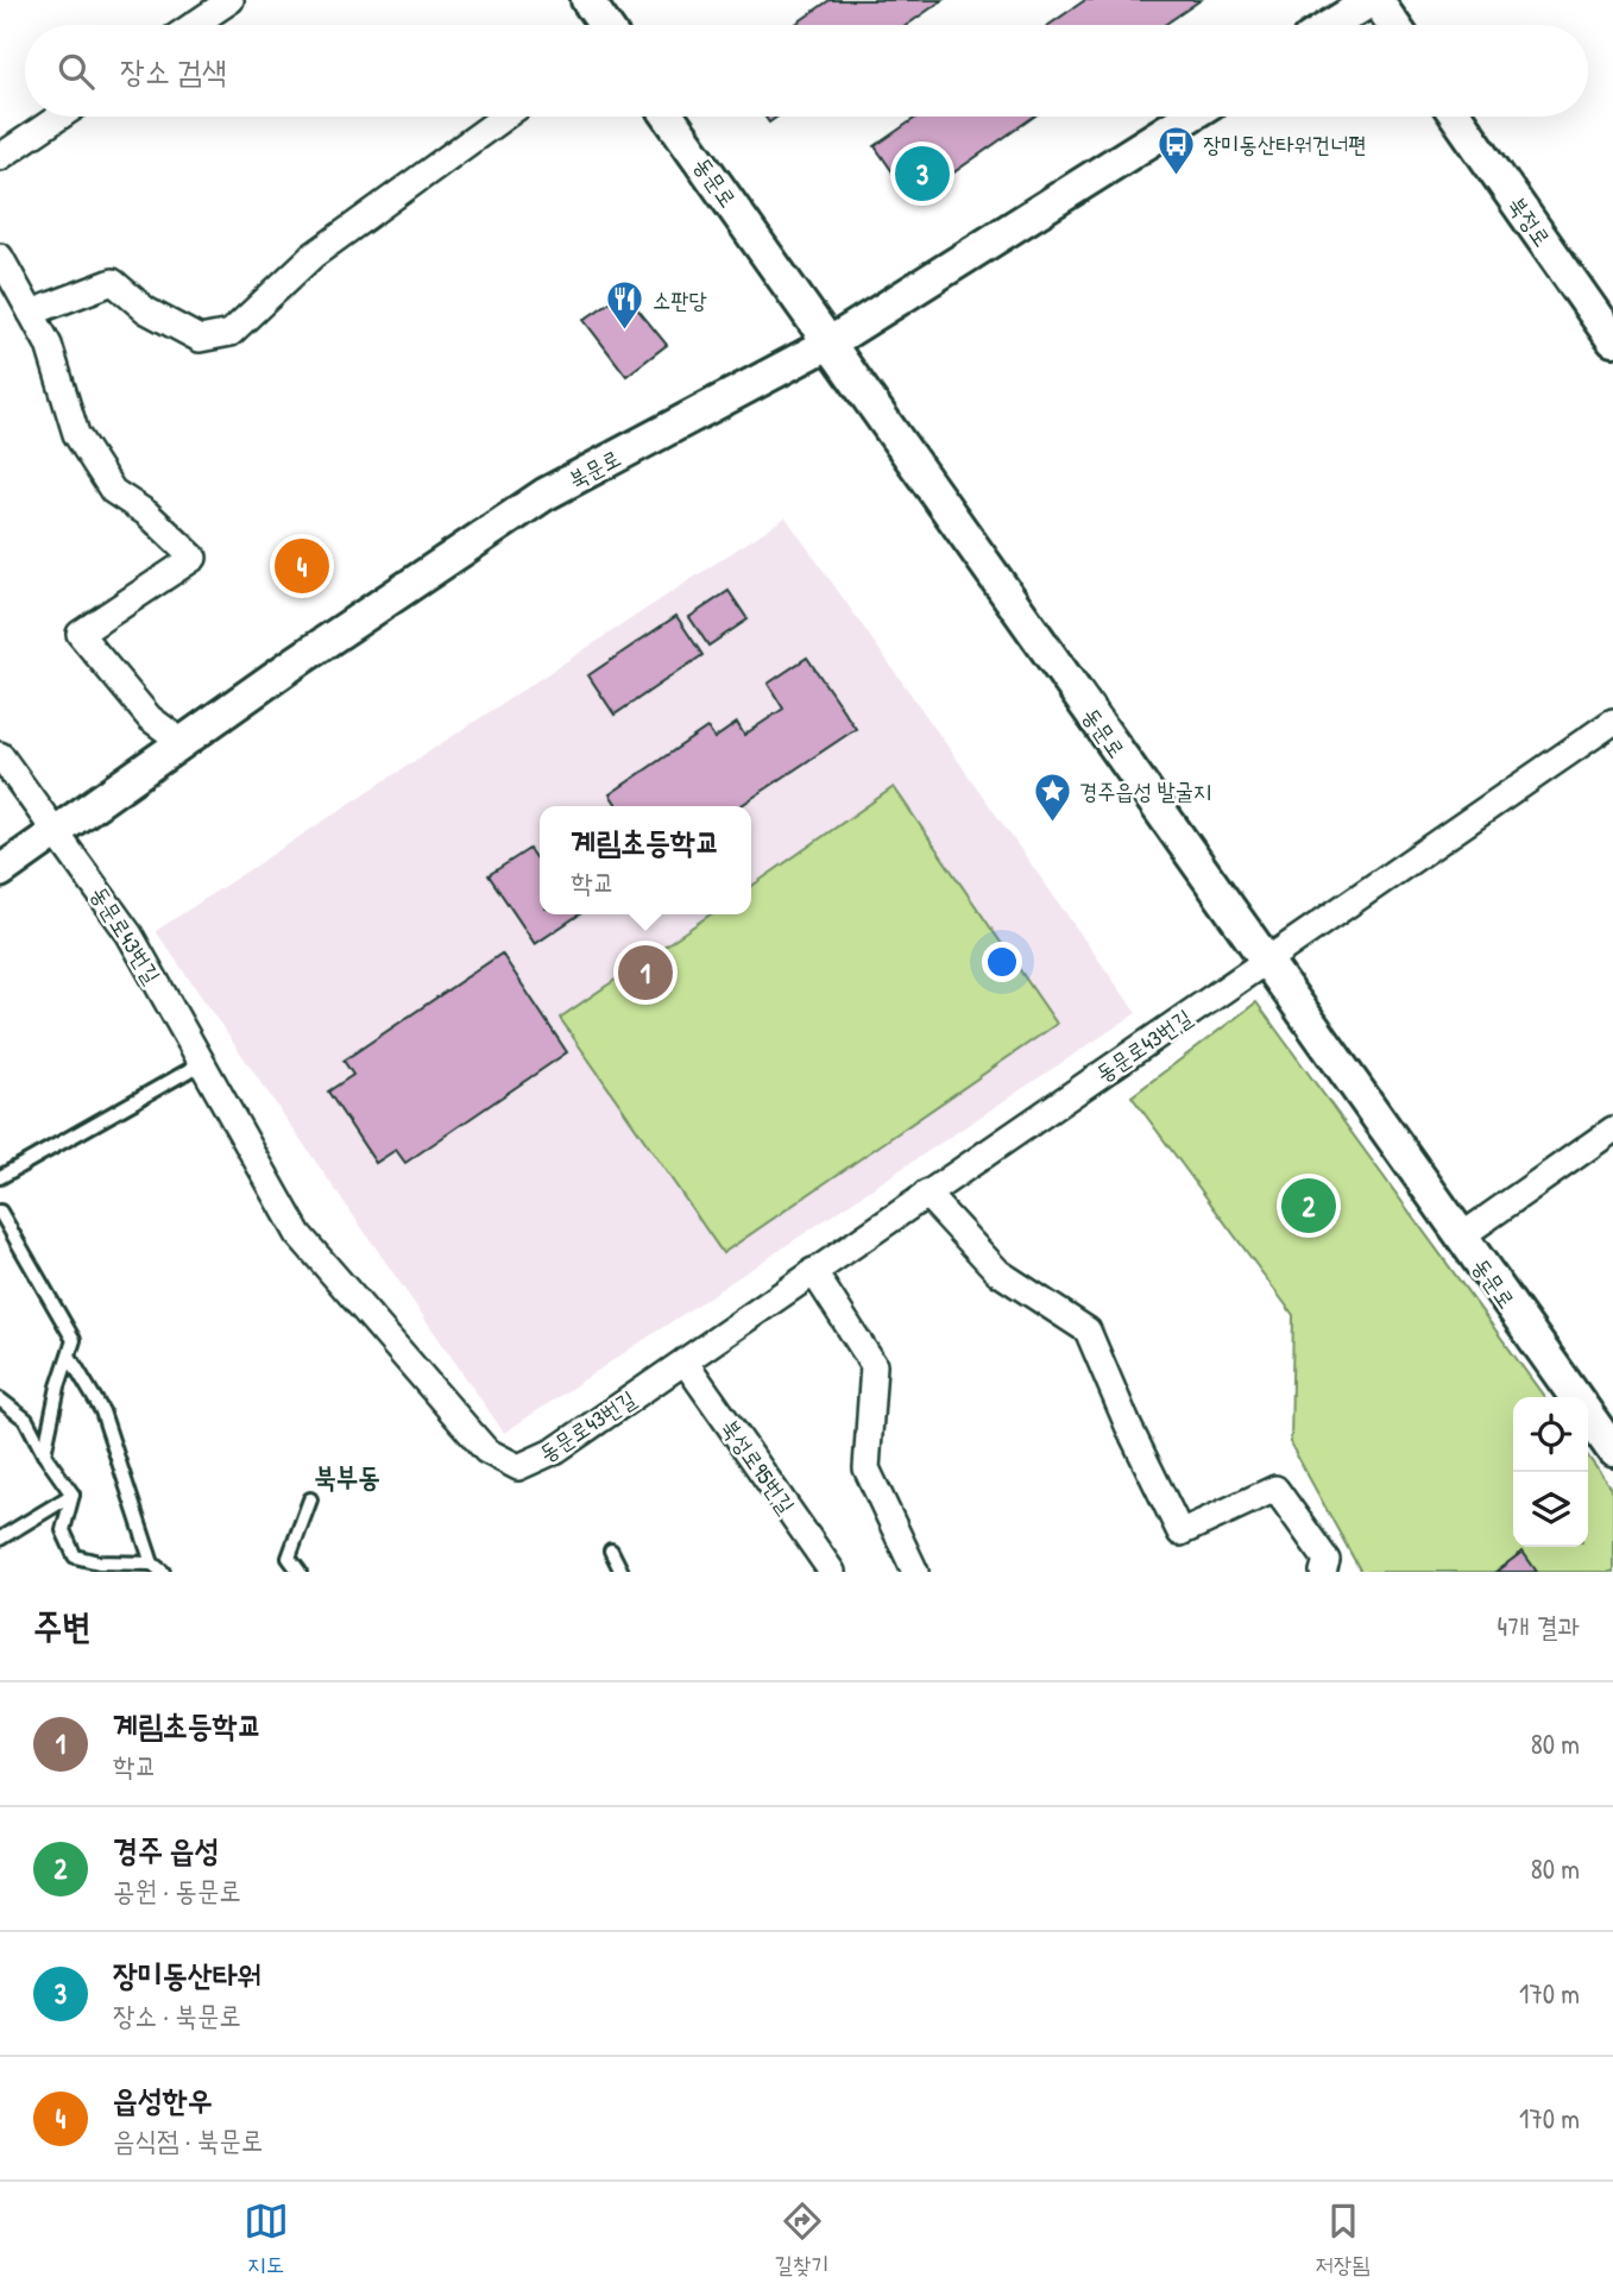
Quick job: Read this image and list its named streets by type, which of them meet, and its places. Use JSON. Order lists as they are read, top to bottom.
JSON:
{
  "streets": {
    "street": [
      "동문로",
      "북정로",
      "북문로",
      "동문로43번길",
      "북성로95번길"
    ]
  },
  "crossings": [
    ["동문로", "북문로"],
    ["동문로", "동문로43번길"],
    ["북문로", "동문로43번길"],
    ["동문로43번길", "북성로95번길"]
  ],
  "districts": ["북부동"],
  "places": {
    "bus stop": ["장미동산타워건너편"],
    "restaurant": ["소판당"],
    "place": ["경주읍성 발굴지"]
  },
  "page": {
    "search": "장소 검색",
    "pins": [
      "3",
      "4",
      "1",
      "2"
    ],
    "popup": ["계림초등학교", "학교"],
    "heading": ["주변", "4개 결과"],
    "list": [
      {
        "mark": "1",
        "name": "계림초등학교",
        "note": "학교",
        "value": "80 m"
      },
      {
        "mark": "2",
        "name": "경주 읍성",
        "note": "공원 · 동문로",
        "value": "80 m"
      },
      {
        "mark": "3",
        "name": "장미동산타워",
        "note": "장소 · 북문로",
        "value": "170 m"
      },
      {
        "mark": "4",
        "name": "읍성한우",
        "note": "음식점 · 북문로",
        "value": "170 m"
      }
    ],
    "nav": ["지도", "길찾기", "저장됨"]
  }
}
